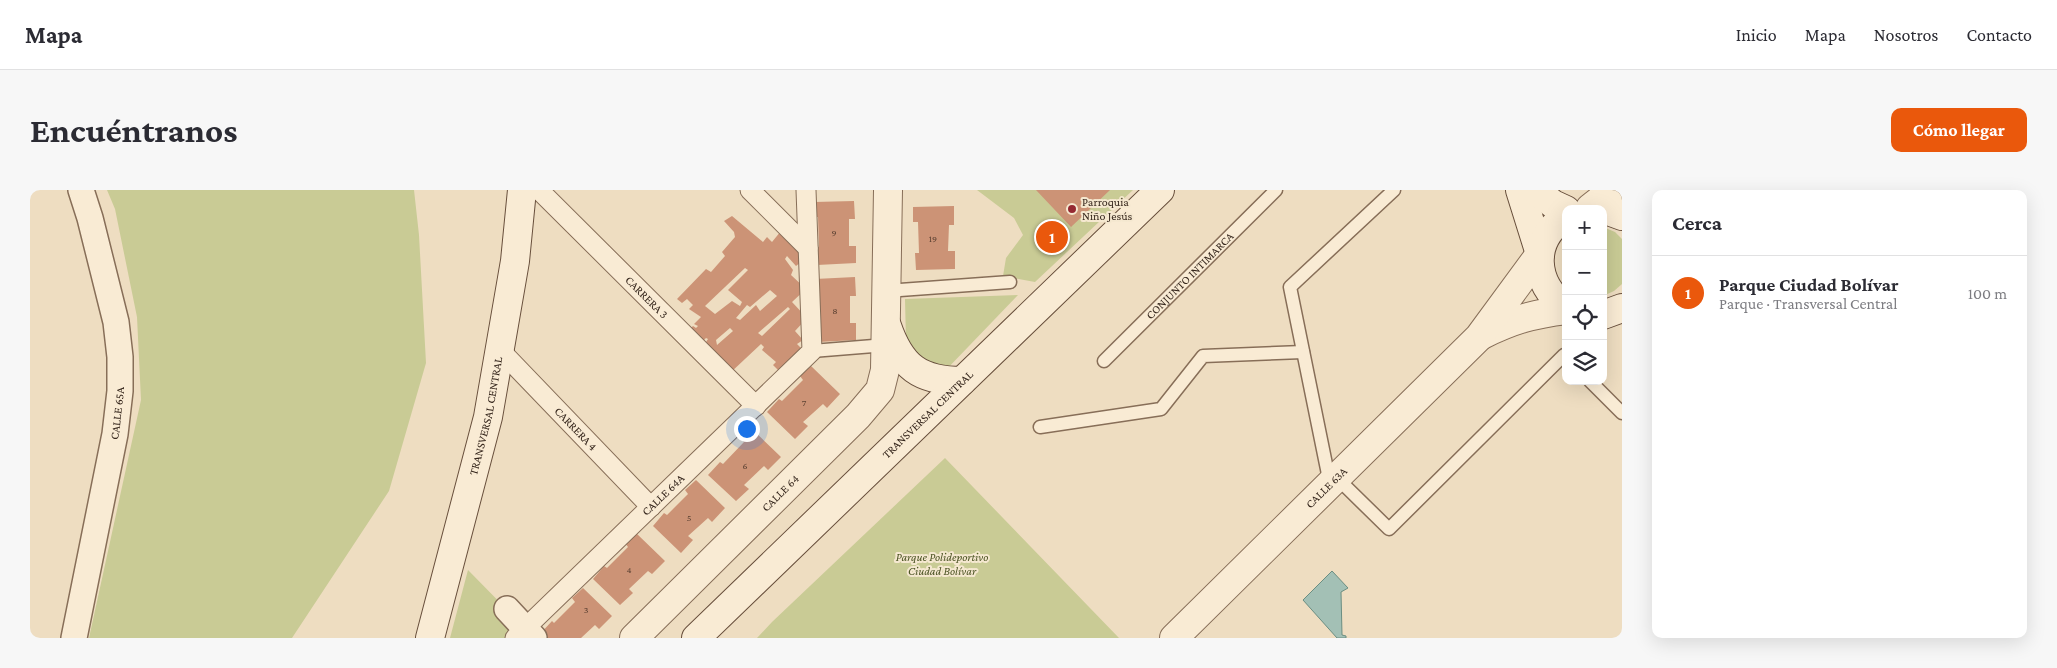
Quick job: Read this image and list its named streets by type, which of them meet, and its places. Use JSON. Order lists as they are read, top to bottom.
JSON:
{
  "streets": {
    "main road": ["TRANSVERSAL CENTRAL", "CALLE 63A", "CALLE 64"],
    "street": [
      "CARRERA 3",
      "CALLE 65A",
      "CARRERA 4",
      "CALLE 64A"
    ],
    "lane": ["CONJUNTO INTIMARCA"]
  },
  "crossings": [
    ["CARRERA 3", "CALLE 64A"],
    ["TRANSVERSAL CENTRAL", "CARRERA 4"],
    ["CARRERA 4", "CALLE 64A"]
  ],
  "parks": ["Parque Polideportivo Ciudad Bolívar"],
  "places": ["Parroquia Niño Jesús"],
  "house_numbers": [
    "9",
    "19",
    "8",
    "7",
    "6",
    "5",
    "4",
    "3"
  ],
  "page": {
    "header": "Mapa",
    "nav": [
      "Inicio",
      "Mapa",
      "Nosotros",
      "Contacto"
    ],
    "buttons": "Cómo llegar",
    "title": "Encuéntranos",
    "heading": "Cerca",
    "map_buttons": ["+", "−"],
    "pins": "1",
    "list": [
      {
        "mark": "1",
        "name": "Parque Ciudad Bolívar",
        "note": "Parque · Transversal Central",
        "value": "100 m"
      }
    ]
  }
}
